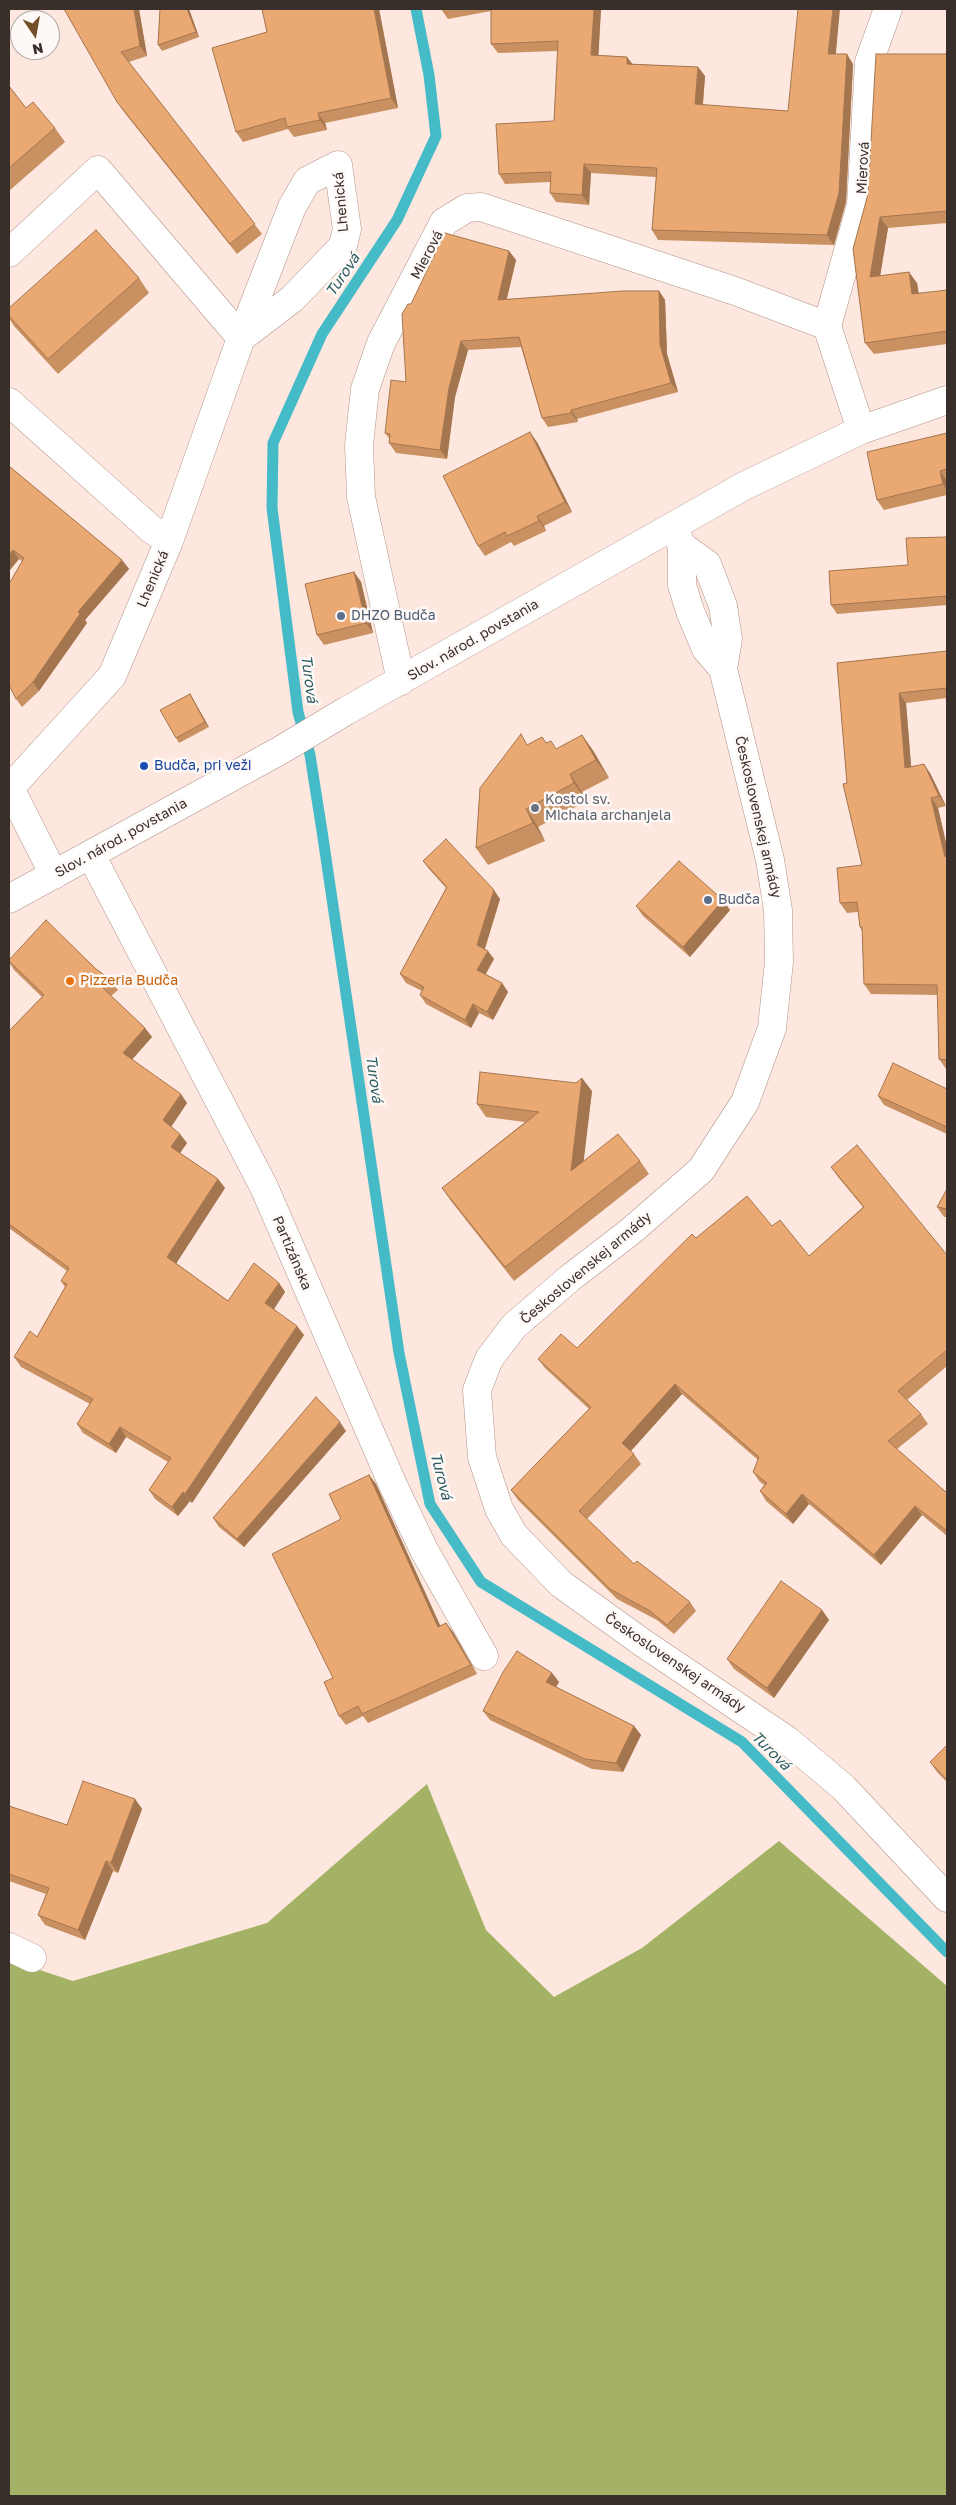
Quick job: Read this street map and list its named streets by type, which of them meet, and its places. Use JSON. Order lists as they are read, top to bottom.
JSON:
{
  "streets": {
    "street": [
      "Mierová",
      "Lhenická",
      "Slov. národ. povstania",
      "Československej armády",
      "Partizánska"
    ]
  },
  "crossings": [
    ["Mierová", "Slov. národ. povstania"],
    ["Slov. národ. povstania", "Československej armády"],
    ["Slov. národ. povstania", "Partizánska"]
  ],
  "water": ["Turová"],
  "places": [
    "DHZO Budča",
    "Budča, pri veži",
    "Kostol sv. Michala archanjela",
    "Budča",
    "Pizzeria Budča"
  ],
  "north": "bottom"
}
